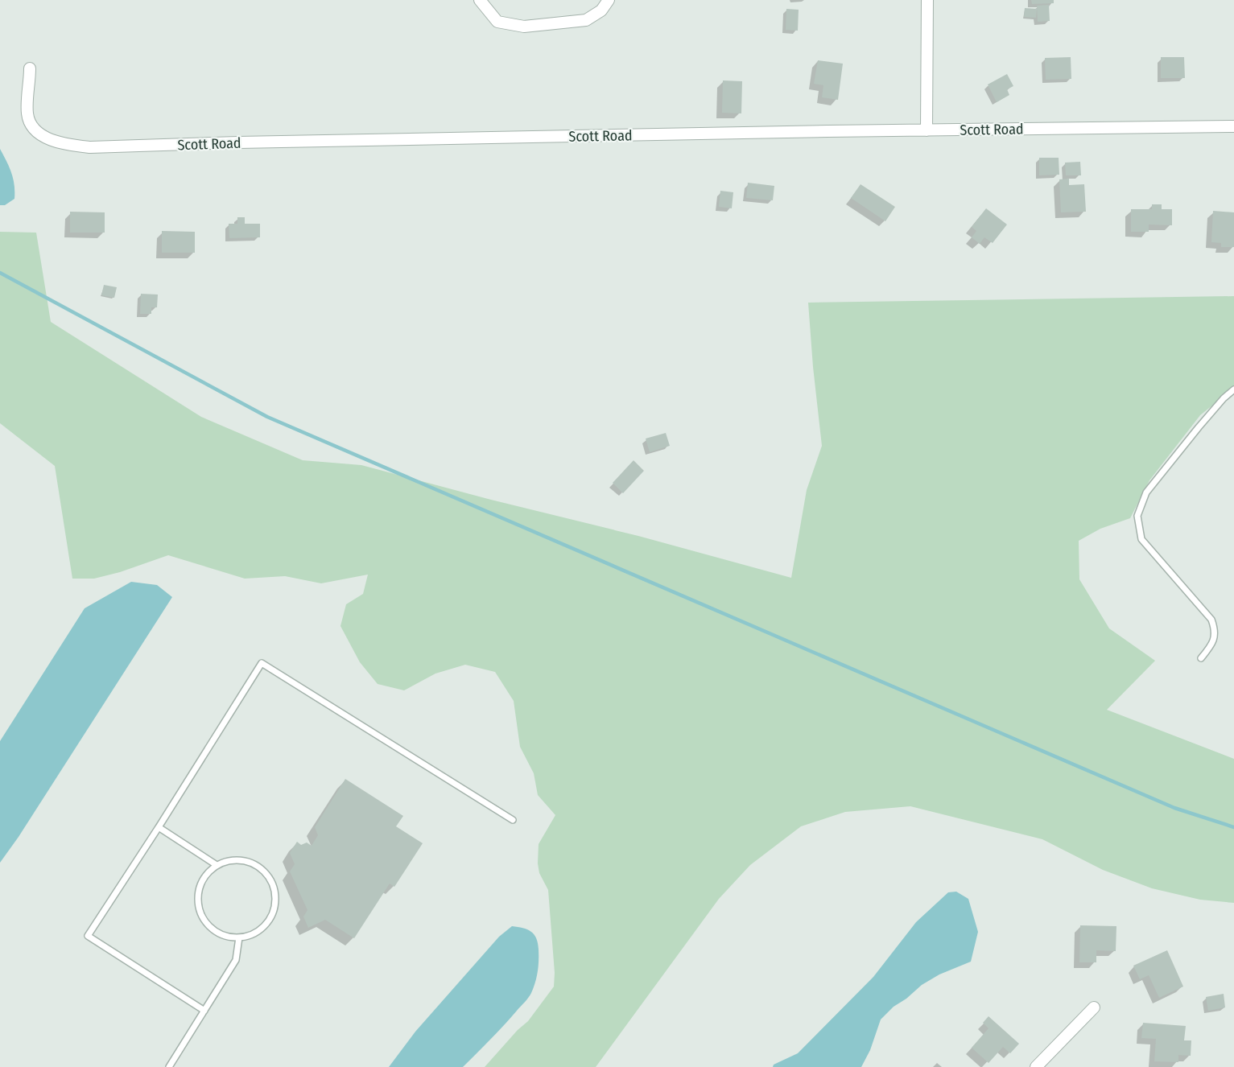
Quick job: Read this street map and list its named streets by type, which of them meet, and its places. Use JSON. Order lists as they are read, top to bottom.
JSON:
{
  "streets": {
    "street": ["Scott Road"]
  }
}
